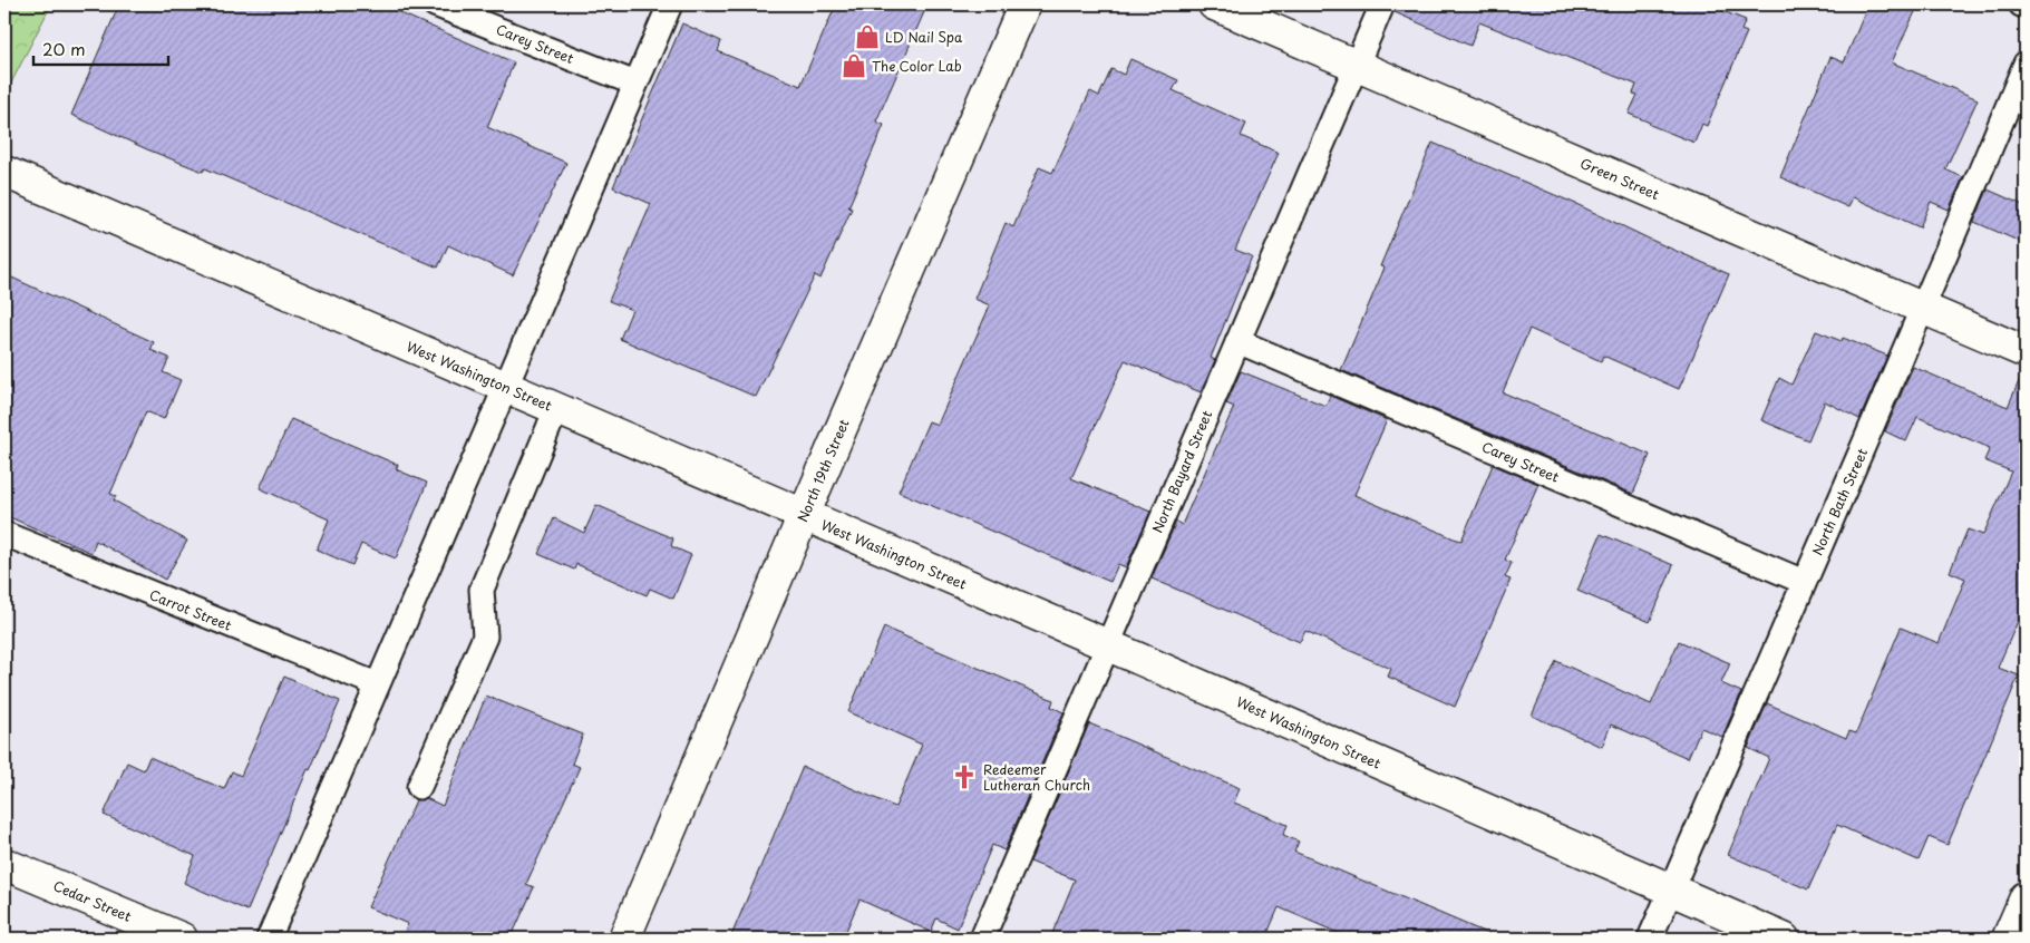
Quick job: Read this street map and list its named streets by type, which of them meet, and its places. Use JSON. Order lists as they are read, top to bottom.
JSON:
{
  "streets": {
    "street": [
      "Green Street",
      "West Washington Street",
      "North 19th Street",
      "Cedar Street"
    ],
    "lane": [
      "Carey Street",
      "North Bayard Street",
      "North Bath Street",
      "Carrot Street"
    ]
  },
  "crossings": [
    ["Carey Street", "North Bayard Street"],
    ["Carey Street", "North Bath Street"],
    ["Green Street", "North Bayard Street"],
    ["Green Street", "North Bath Street"],
    ["West Washington Street", "North 19th Street"],
    ["West Washington Street", "North Bayard Street"],
    ["West Washington Street", "North Bath Street"]
  ],
  "places": {
    "shop": ["LD Nail Spa", "The Color Lab"],
    "church": ["Redeemer Lutheran Church"]
  },
  "scale_bar": "20 m"
}
